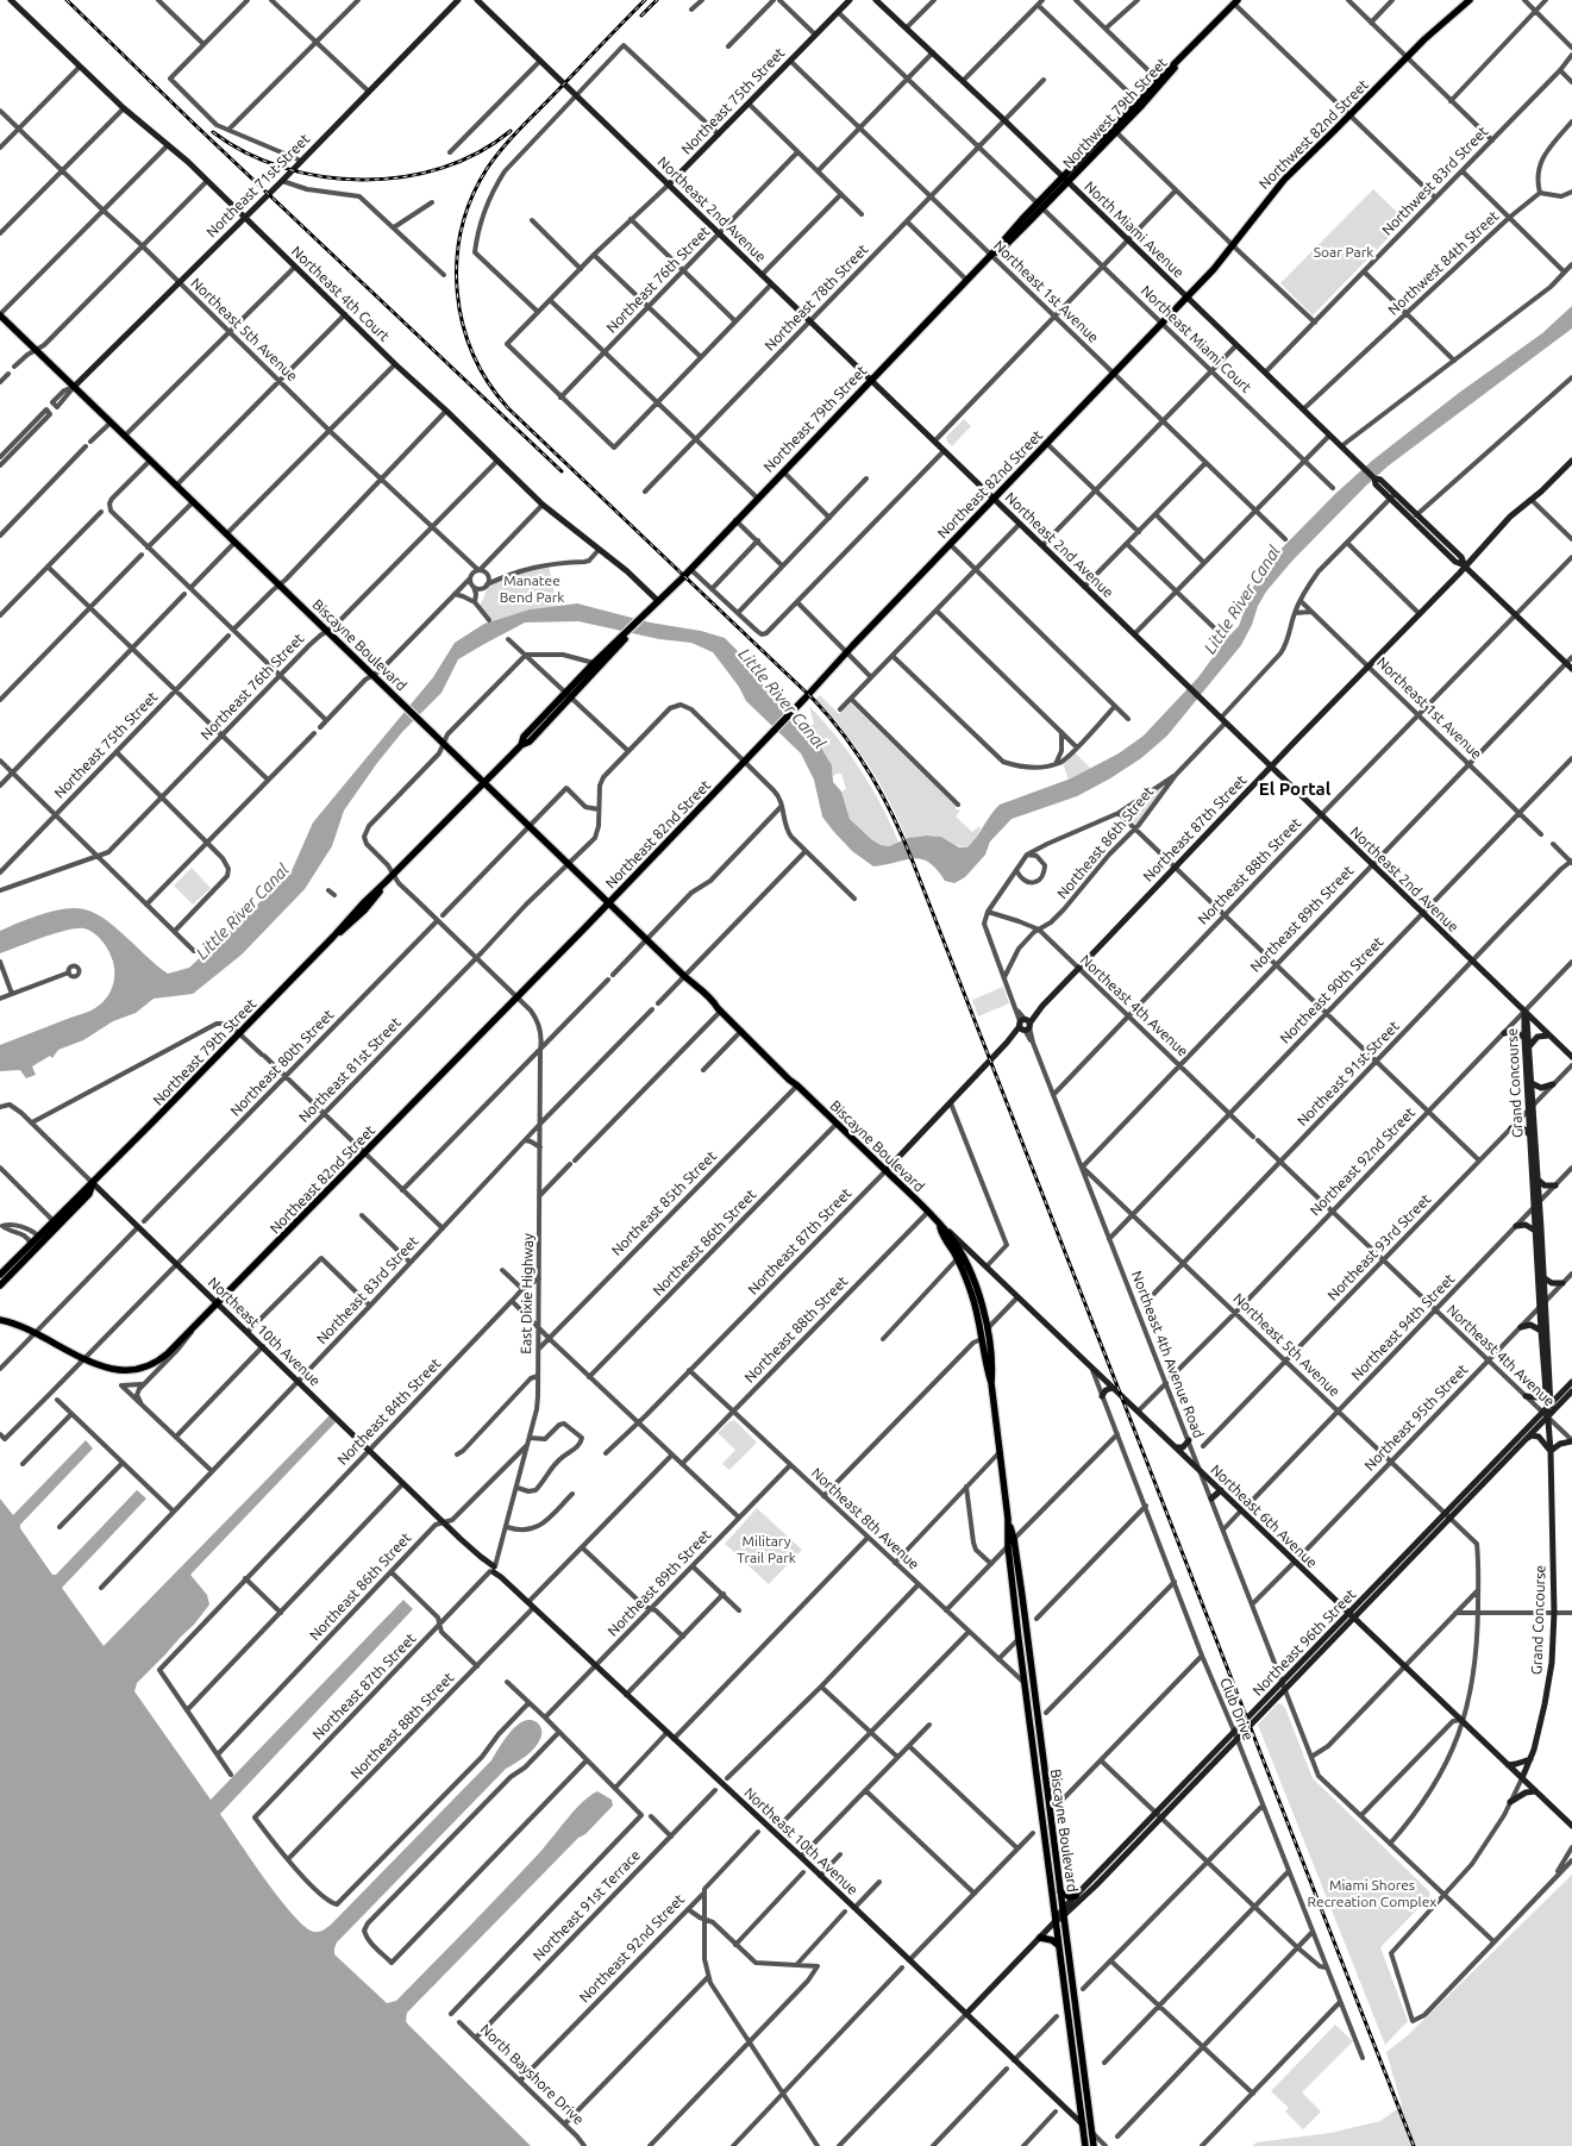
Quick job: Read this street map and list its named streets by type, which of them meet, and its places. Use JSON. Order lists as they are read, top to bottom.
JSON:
{
  "streets": {
    "main road": [
      "Northwest 79th Street",
      "Northwest 82nd Street",
      "Northeast 79th Street",
      "Northeast 82nd Street",
      "Biscayne Boulevard"
    ],
    "street": [
      "Northeast 75th Street",
      "Northwest 83rd Street",
      "Northeast 71st Street",
      "Northeast 2nd Avenue",
      "North Miami Avenue",
      "Northwest 84th Street",
      "Northeast 76th Street",
      "Northeast 1st Avenue",
      "Northeast 4th Court",
      "Northeast 78th Street",
      "Northeast 5th Avenue",
      "Northeast Miami Court",
      "Northeast 87th Street",
      "Northeast 86th Street",
      "Northeast 88th Street",
      "Northeast 89th Street",
      "Northeast 90th Street",
      "Northeast 4th Avenue",
      "Northeast 80th Street",
      "Northeast 81st Street",
      "Northeast 91st Street",
      "Grand Concourse",
      "Northeast 92nd Street",
      "Northeast 85th Street",
      "Northeast 93rd Street",
      "Northeast 83rd Street",
      "East Dixie Highway",
      "Northeast 94th Street",
      "Northeast 10th Avenue",
      "Northeast 4th Avenue Road",
      "Northeast 84th Street",
      "Northeast 95th Street",
      "Northeast 6th Avenue",
      "Northeast 8th Avenue",
      "Northeast 96th Street",
      "Club Drive",
      "Northeast 91st Terrace",
      "North Bayshore Drive"
    ]
  },
  "crossings": [
    ["Northeast 75th Street", "Northeast 2nd Avenue"],
    ["Northeast 75th Street", "Northeast 76th Street"],
    ["Northeast 75th Street", "Northeast 1st Avenue"],
    ["Northeast 75th Street", "Northeast Miami Court"],
    ["Northwest 79th Street", "North Miami Avenue"],
    ["Northwest 79th Street", "Northeast 79th Street"],
    ["Northwest 82nd Street", "North Miami Avenue"],
    ["Northwest 82nd Street", "Northeast 82nd Street"],
    ["Northwest 83rd Street", "North Miami Avenue"],
    ["Northeast 71st Street", "Northeast 4th Court"],
    ["Northeast 71st Street", "Northeast 5th Avenue"],
    ["Northeast 71st Street", "Biscayne Boulevard"],
    ["Northeast 2nd Avenue", "Northeast 76th Street"],
    ["Northeast 2nd Avenue", "Northeast 78th Street"],
    ["Northeast 2nd Avenue", "Northeast 79th Street"],
    ["Northeast 2nd Avenue", "Northeast 82nd Street"],
    ["Northeast 2nd Avenue", "Northeast 87th Street"],
    ["Northeast 2nd Avenue", "Northeast 86th Street"],
    ["Northeast 2nd Avenue", "Northeast 88th Street"],
    ["Northeast 2nd Avenue", "Northeast 89th Street"],
    ["Northeast 2nd Avenue", "Northeast 90th Street"],
    ["Northeast 2nd Avenue", "Northeast 91st Street"],
    ["Northeast 2nd Avenue", "Grand Concourse"],
    ["Northeast 2nd Avenue", "Northeast 92nd Street"],
    ["North Miami Avenue", "Northwest 84th Street"],
    ["North Miami Avenue", "Northeast 78th Street"],
    ["North Miami Avenue", "Northeast 79th Street"],
    ["North Miami Avenue", "Northeast 82nd Street"],
    ["North Miami Avenue", "Northeast 87th Street"],
    ["North Miami Avenue", "Northeast 86th Street"],
    ["North Miami Avenue", "Northeast 88th Street"],
    ["North Miami Avenue", "Northeast 89th Street"],
    ["Northeast 76th Street", "Northeast 4th Court"],
    ["Northeast 76th Street", "Northeast 5th Avenue"],
    ["Northeast 76th Street", "Biscayne Boulevard"],
    ["Northeast 1st Avenue", "Northeast 78th Street"],
    ["Northeast 1st Avenue", "Northeast 79th Street"],
    ["Northeast 1st Avenue", "Northeast 82nd Street"],
    ["Northeast 1st Avenue", "Northeast 87th Street"],
    ["Northeast 1st Avenue", "Northeast 86th Street"],
    ["Northeast 1st Avenue", "Northeast 88th Street"],
    ["Northeast 1st Avenue", "Northeast 89th Street"],
    ["Northeast 1st Avenue", "Northeast 90th Street"],
    ["Northeast 4th Court", "Northeast 79th Street"],
    ["Northeast 78th Street", "Northeast Miami Court"],
    ["Northeast 5th Avenue", "Northeast 89th Street"],
    ["Northeast 5th Avenue", "Northeast 90th Street"],
    ["Northeast 5th Avenue", "Northeast 91st Street"],
    ["Northeast 5th Avenue", "Northeast 92nd Street"],
    ["Northeast 5th Avenue", "Northeast 93rd Street"],
    ["Northeast 5th Avenue", "Northeast 94th Street"],
    ["Northeast 5th Avenue", "Northeast 4th Avenue Road"],
    ["Northeast 5th Avenue", "Northeast 95th Street"],
    ["Northeast 5th Avenue", "Northeast 96th Street"],
    ["Northeast Miami Court", "Northeast 79th Street"],
    ["Northeast Miami Court", "Northeast 82nd Street"],
    ["Northeast 79th Street", "Biscayne Boulevard"],
    ["Northeast 79th Street", "Northeast 10th Avenue"],
    ["Northeast 82nd Street", "Biscayne Boulevard"],
    ["Northeast 82nd Street", "Northeast 81st Street"],
    ["Northeast 82nd Street", "East Dixie Highway"],
    ["Northeast 82nd Street", "Northeast 10th Avenue"],
    ["Biscayne Boulevard", "Northeast 87th Street"],
    ["Biscayne Boulevard", "Northeast 86th Street"],
    ["Biscayne Boulevard", "Northeast 88th Street"],
    ["Biscayne Boulevard", "Northeast 81st Street"],
    ["Biscayne Boulevard", "Northeast 85th Street"],
    ["Biscayne Boulevard", "Northeast 10th Avenue"],
    ["Biscayne Boulevard", "Northeast 6th Avenue"],
    ["Biscayne Boulevard", "Northeast 8th Avenue"],
    ["Biscayne Boulevard", "Northeast 96th Street"],
    ["Northeast 87th Street", "Northeast 88th Street"],
    ["Northeast 87th Street", "Northeast 4th Avenue"],
    ["Northeast 87th Street", "East Dixie Highway"],
    ["Northeast 87th Street", "Northeast 10th Avenue"],
    ["Northeast 87th Street", "Northeast 4th Avenue Road"],
    ["Northeast 87th Street", "Northeast 8th Avenue"],
    ["Northeast 86th Street", "Northeast 4th Avenue"],
    ["Northeast 86th Street", "East Dixie Highway"],
    ["Northeast 86th Street", "Northeast 10th Avenue"],
    ["Northeast 86th Street", "Northeast 4th Avenue Road"],
    ["Northeast 88th Street", "Northeast 4th Avenue"],
    ["Northeast 88th Street", "Northeast 10th Avenue"],
    ["Northeast 88th Street", "Northeast 4th Avenue Road"],
    ["Northeast 88th Street", "Northeast 8th Avenue"],
    ["Northeast 89th Street", "Northeast 4th Avenue"],
    ["Northeast 89th Street", "Northeast 10th Avenue"],
    ["Northeast 89th Street", "Northeast 4th Avenue Road"],
    ["Northeast 89th Street", "Northeast 8th Avenue"],
    ["Northeast 90th Street", "Northeast 4th Avenue"],
    ["Northeast 90th Street", "Northeast 4th Avenue Road"],
    ["Northeast 4th Avenue", "Northeast 91st Street"],
    ["Northeast 4th Avenue", "Grand Concourse"],
    ["Northeast 4th Avenue", "Northeast 92nd Street"],
    ["Northeast 4th Avenue", "Northeast 93rd Street"],
    ["Northeast 4th Avenue", "Northeast 94th Street"],
    ["Northeast 4th Avenue", "Northeast 4th Avenue Road"],
    ["Northeast 4th Avenue", "Northeast 95th Street"],
    ["Northeast 4th Avenue", "Northeast 96th Street"],
    ["Northeast 81st Street", "Northeast 10th Avenue"],
    ["Grand Concourse", "Northeast 92nd Street"],
    ["Grand Concourse", "Northeast 93rd Street"],
    ["Grand Concourse", "Northeast 94th Street"],
    ["Grand Concourse", "Northeast 95th Street"],
    ["Grand Concourse", "Northeast 6th Avenue"],
    ["Grand Concourse", "Northeast 96th Street"],
    ["Northeast 92nd Street", "North Bayshore Drive"],
    ["Northeast 85th Street", "East Dixie Highway"],
    ["Northeast 83rd Street", "East Dixie Highway"],
    ["Northeast 83rd Street", "Northeast 10th Avenue"],
    ["East Dixie Highway", "Northeast 10th Avenue"],
    ["East Dixie Highway", "Northeast 84th Street"],
    ["Northeast 10th Avenue", "Northeast 84th Street"],
    ["Northeast 10th Avenue", "Northeast 96th Street"],
    ["Northeast 4th Avenue Road", "Northeast 6th Avenue"],
    ["Northeast 4th Avenue Road", "Northeast 96th Street"],
    ["Northeast 6th Avenue", "Northeast 96th Street"],
    ["Northeast 6th Avenue", "Club Drive"],
    ["Northeast 96th Street", "Club Drive"],
    ["Northeast 91st Terrace", "North Bayshore Drive"]
  ],
  "districts": ["El Portal"],
  "water": ["Little River Canal"],
  "parks": [
    "Soar Park",
    "Manatee Bend Park",
    "Military Trail Park",
    "Miami Shores Recreation Complex"
  ]
}
